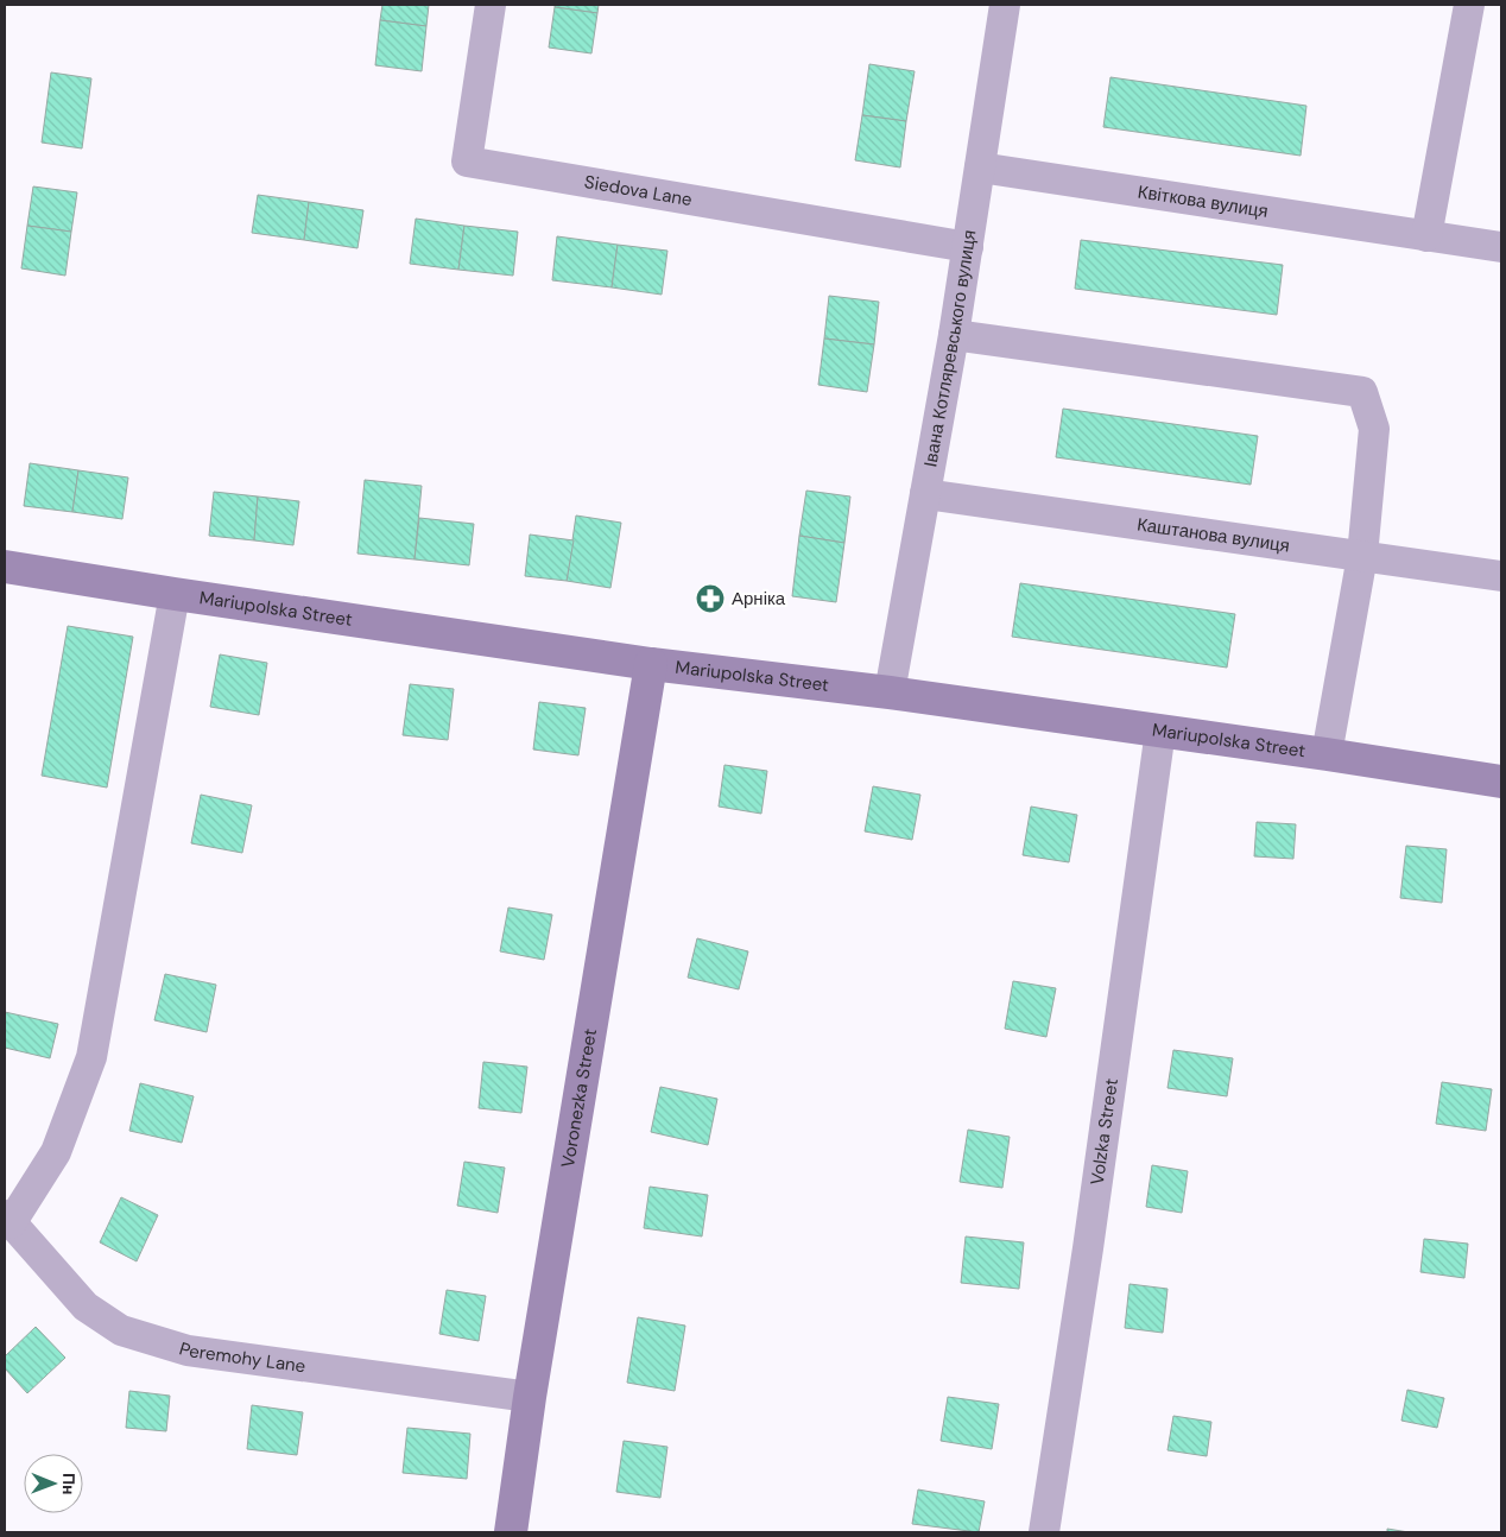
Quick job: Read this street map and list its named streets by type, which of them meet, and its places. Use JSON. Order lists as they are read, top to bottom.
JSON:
{
  "streets": {
    "street": [
      "Siedova Lane",
      "Квіткова вулиця",
      "Івана Котляревського вулиця",
      "Каштанова вулиця",
      "Mariupolska Street",
      "Voronezka Street",
      "Volzka Street",
      "Peremohy Lane"
    ]
  },
  "crossings": [
    ["Siedova Lane", "Івана Котляревського вулиця"],
    ["Квіткова вулиця", "Івана Котляревського вулиця"],
    ["Івана Котляревського вулиця", "Каштанова вулиця"],
    ["Івана Котляревського вулиця", "Mariupolska Street"],
    ["Mariupolska Street", "Voronezka Street"],
    ["Mariupolska Street", "Volzka Street"],
    ["Voronezka Street", "Peremohy Lane"]
  ],
  "places": {
    "pharmacy": ["Арніка"]
  },
  "north": "right"
}
